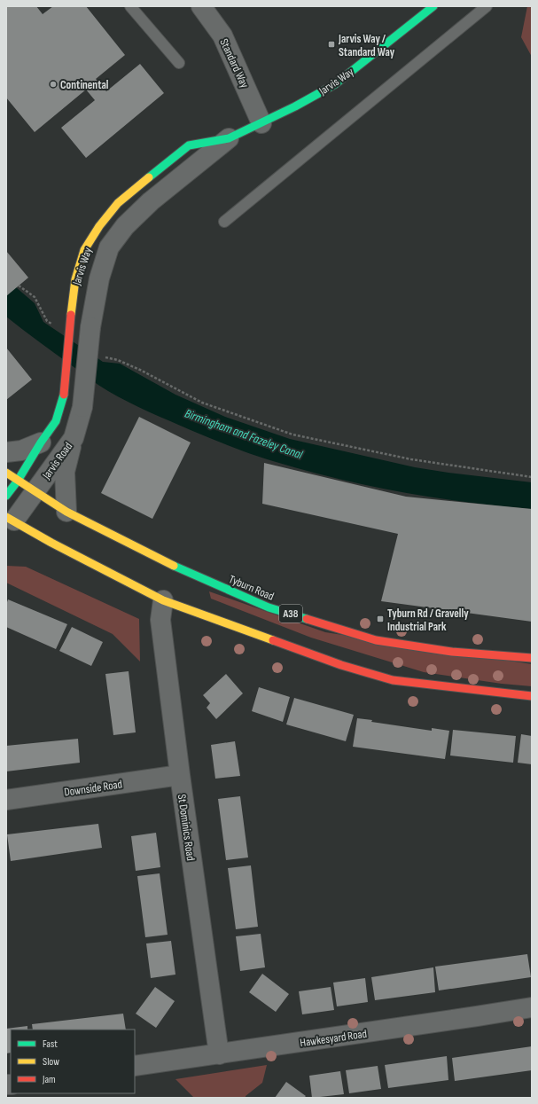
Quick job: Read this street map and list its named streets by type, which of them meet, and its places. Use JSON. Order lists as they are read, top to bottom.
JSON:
{
  "streets": {
    "main road": ["Jarvis Way", "Tyburn Road", "A38"],
    "street": [
      "Standard Way",
      "Jarvis Road",
      "Downside Road",
      "St Dominics Road",
      "Hawkesyard Road"
    ]
  },
  "crossings": [
    ["Standard Way", "Jarvis Way"],
    ["Jarvis Way", "Jarvis Road"],
    ["Jarvis Way", "Tyburn Road"],
    ["Jarvis Road", "Tyburn Road"],
    ["Downside Road", "St Dominics Road"],
    ["St Dominics Road", "Hawkesyard Road"]
  ],
  "water": ["Birmingham and Fazeley Canal"],
  "places": {
    "transit": ["Jarvis Way / Standard Way", "Tyburn Rd / Gravelly Industrial Park"],
    "other": ["Continental"]
  },
  "legend": ["Fast", "Slow", "Jam"]
}
